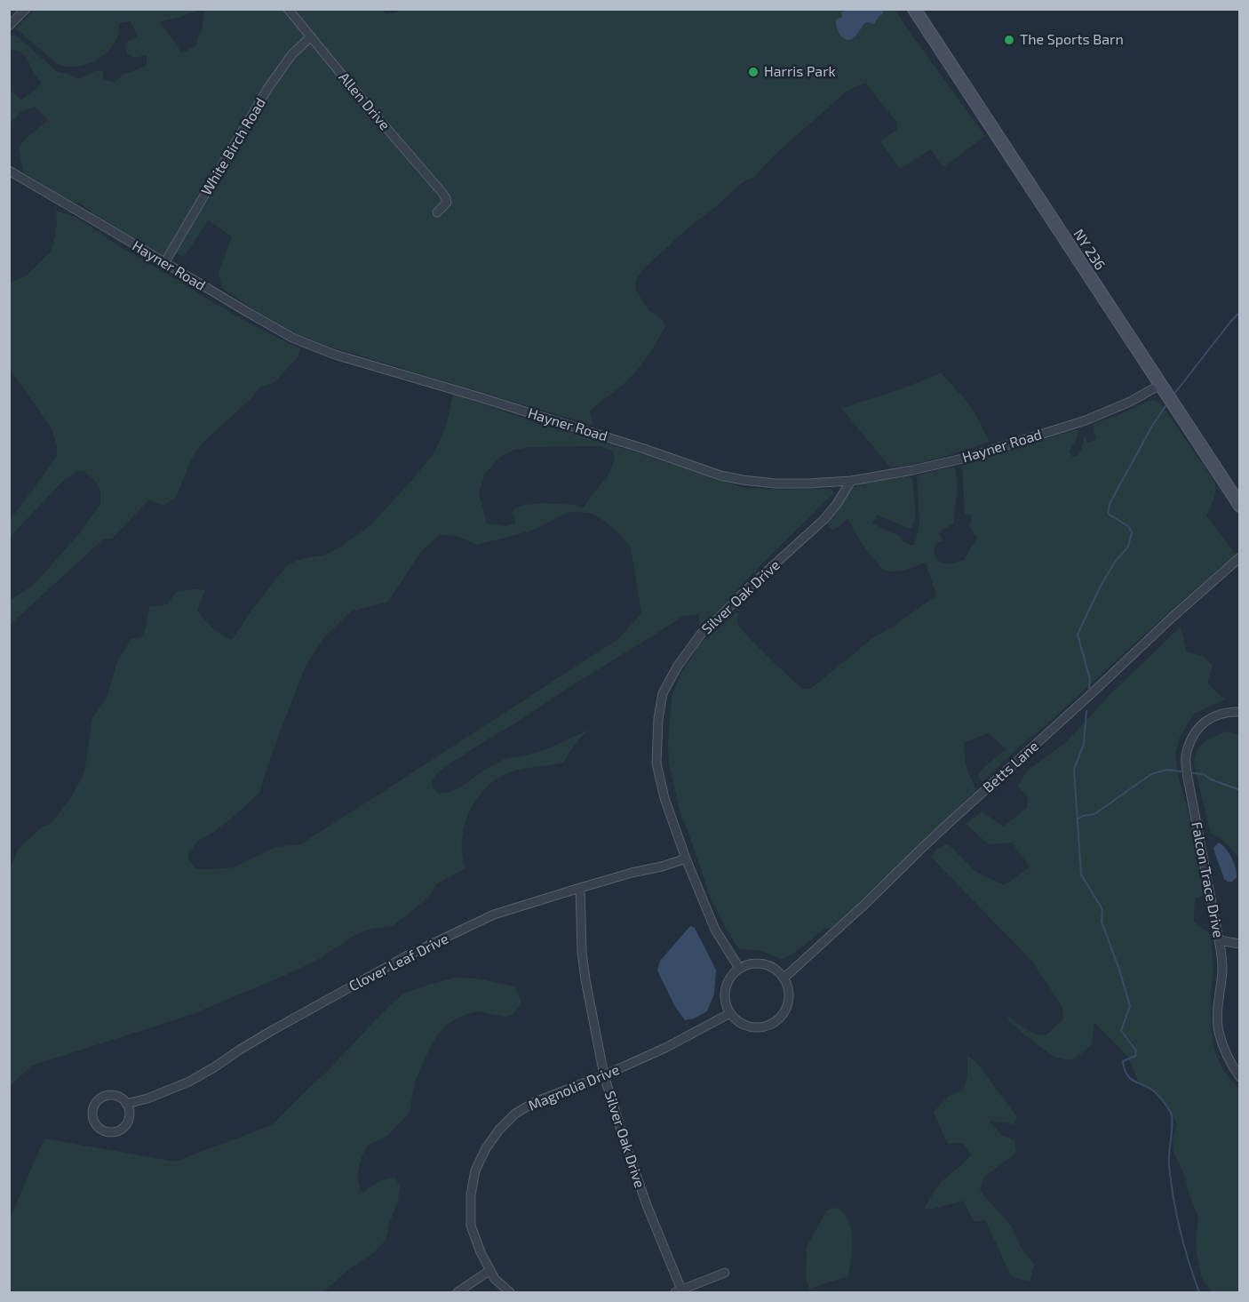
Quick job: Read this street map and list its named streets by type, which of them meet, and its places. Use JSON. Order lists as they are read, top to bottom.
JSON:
{
  "streets": {
    "main road": ["NY 236"],
    "street": [
      "Allen Drive",
      "White Birch Road",
      "Hayner Road",
      "Silver Oak Drive",
      "Betts Lane",
      "Falcon Trace Drive",
      "Clover Leaf Drive",
      "Magnolia Drive"
    ]
  },
  "crossings": [
    ["Allen Drive", "White Birch Road"],
    ["White Birch Road", "Hayner Road"],
    ["NY 236", "Hayner Road"],
    ["Hayner Road", "Silver Oak Drive"],
    ["Silver Oak Drive", "Betts Lane"],
    ["Silver Oak Drive", "Clover Leaf Drive"],
    ["Silver Oak Drive", "Magnolia Drive"],
    ["Betts Lane", "Magnolia Drive"]
  ],
  "places": ["The Sports Barn", "Harris Park"]
}
